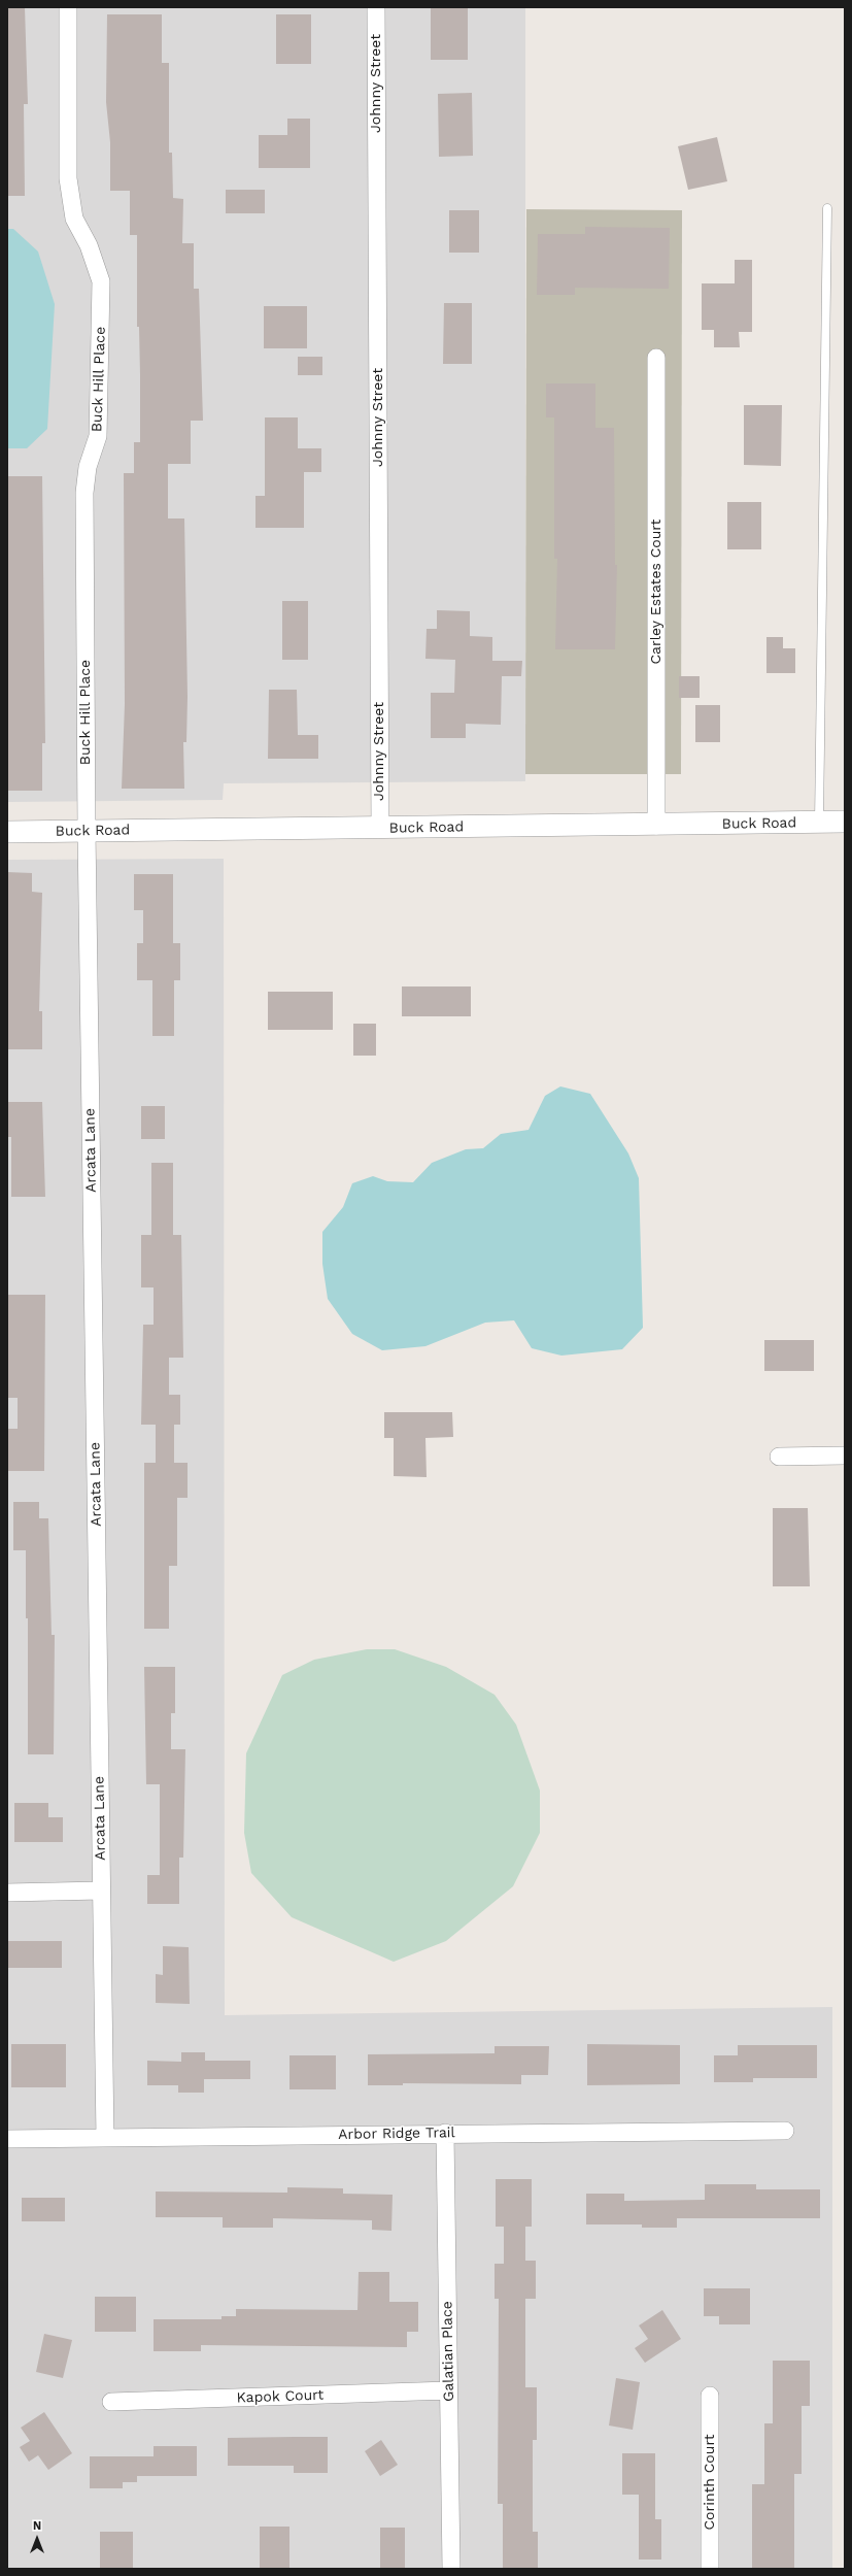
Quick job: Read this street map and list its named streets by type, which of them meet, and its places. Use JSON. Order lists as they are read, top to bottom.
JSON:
{
  "streets": {
    "street": [
      "Johnny Street",
      "Buck Hill Place",
      "Carley Estates Court",
      "Buck Road",
      "Arcata Lane",
      "Arbor Ridge Trail",
      "Galatian Place",
      "Kapok Court",
      "Corinth Court"
    ]
  },
  "crossings": [
    ["Johnny Street", "Buck Road"],
    ["Buck Hill Place", "Buck Road"],
    ["Buck Hill Place", "Arcata Lane"],
    ["Carley Estates Court", "Buck Road"],
    ["Buck Road", "Arcata Lane"],
    ["Arcata Lane", "Arbor Ridge Trail"],
    ["Arbor Ridge Trail", "Galatian Place"],
    ["Galatian Place", "Kapok Court"]
  ],
  "north": "top"
}
